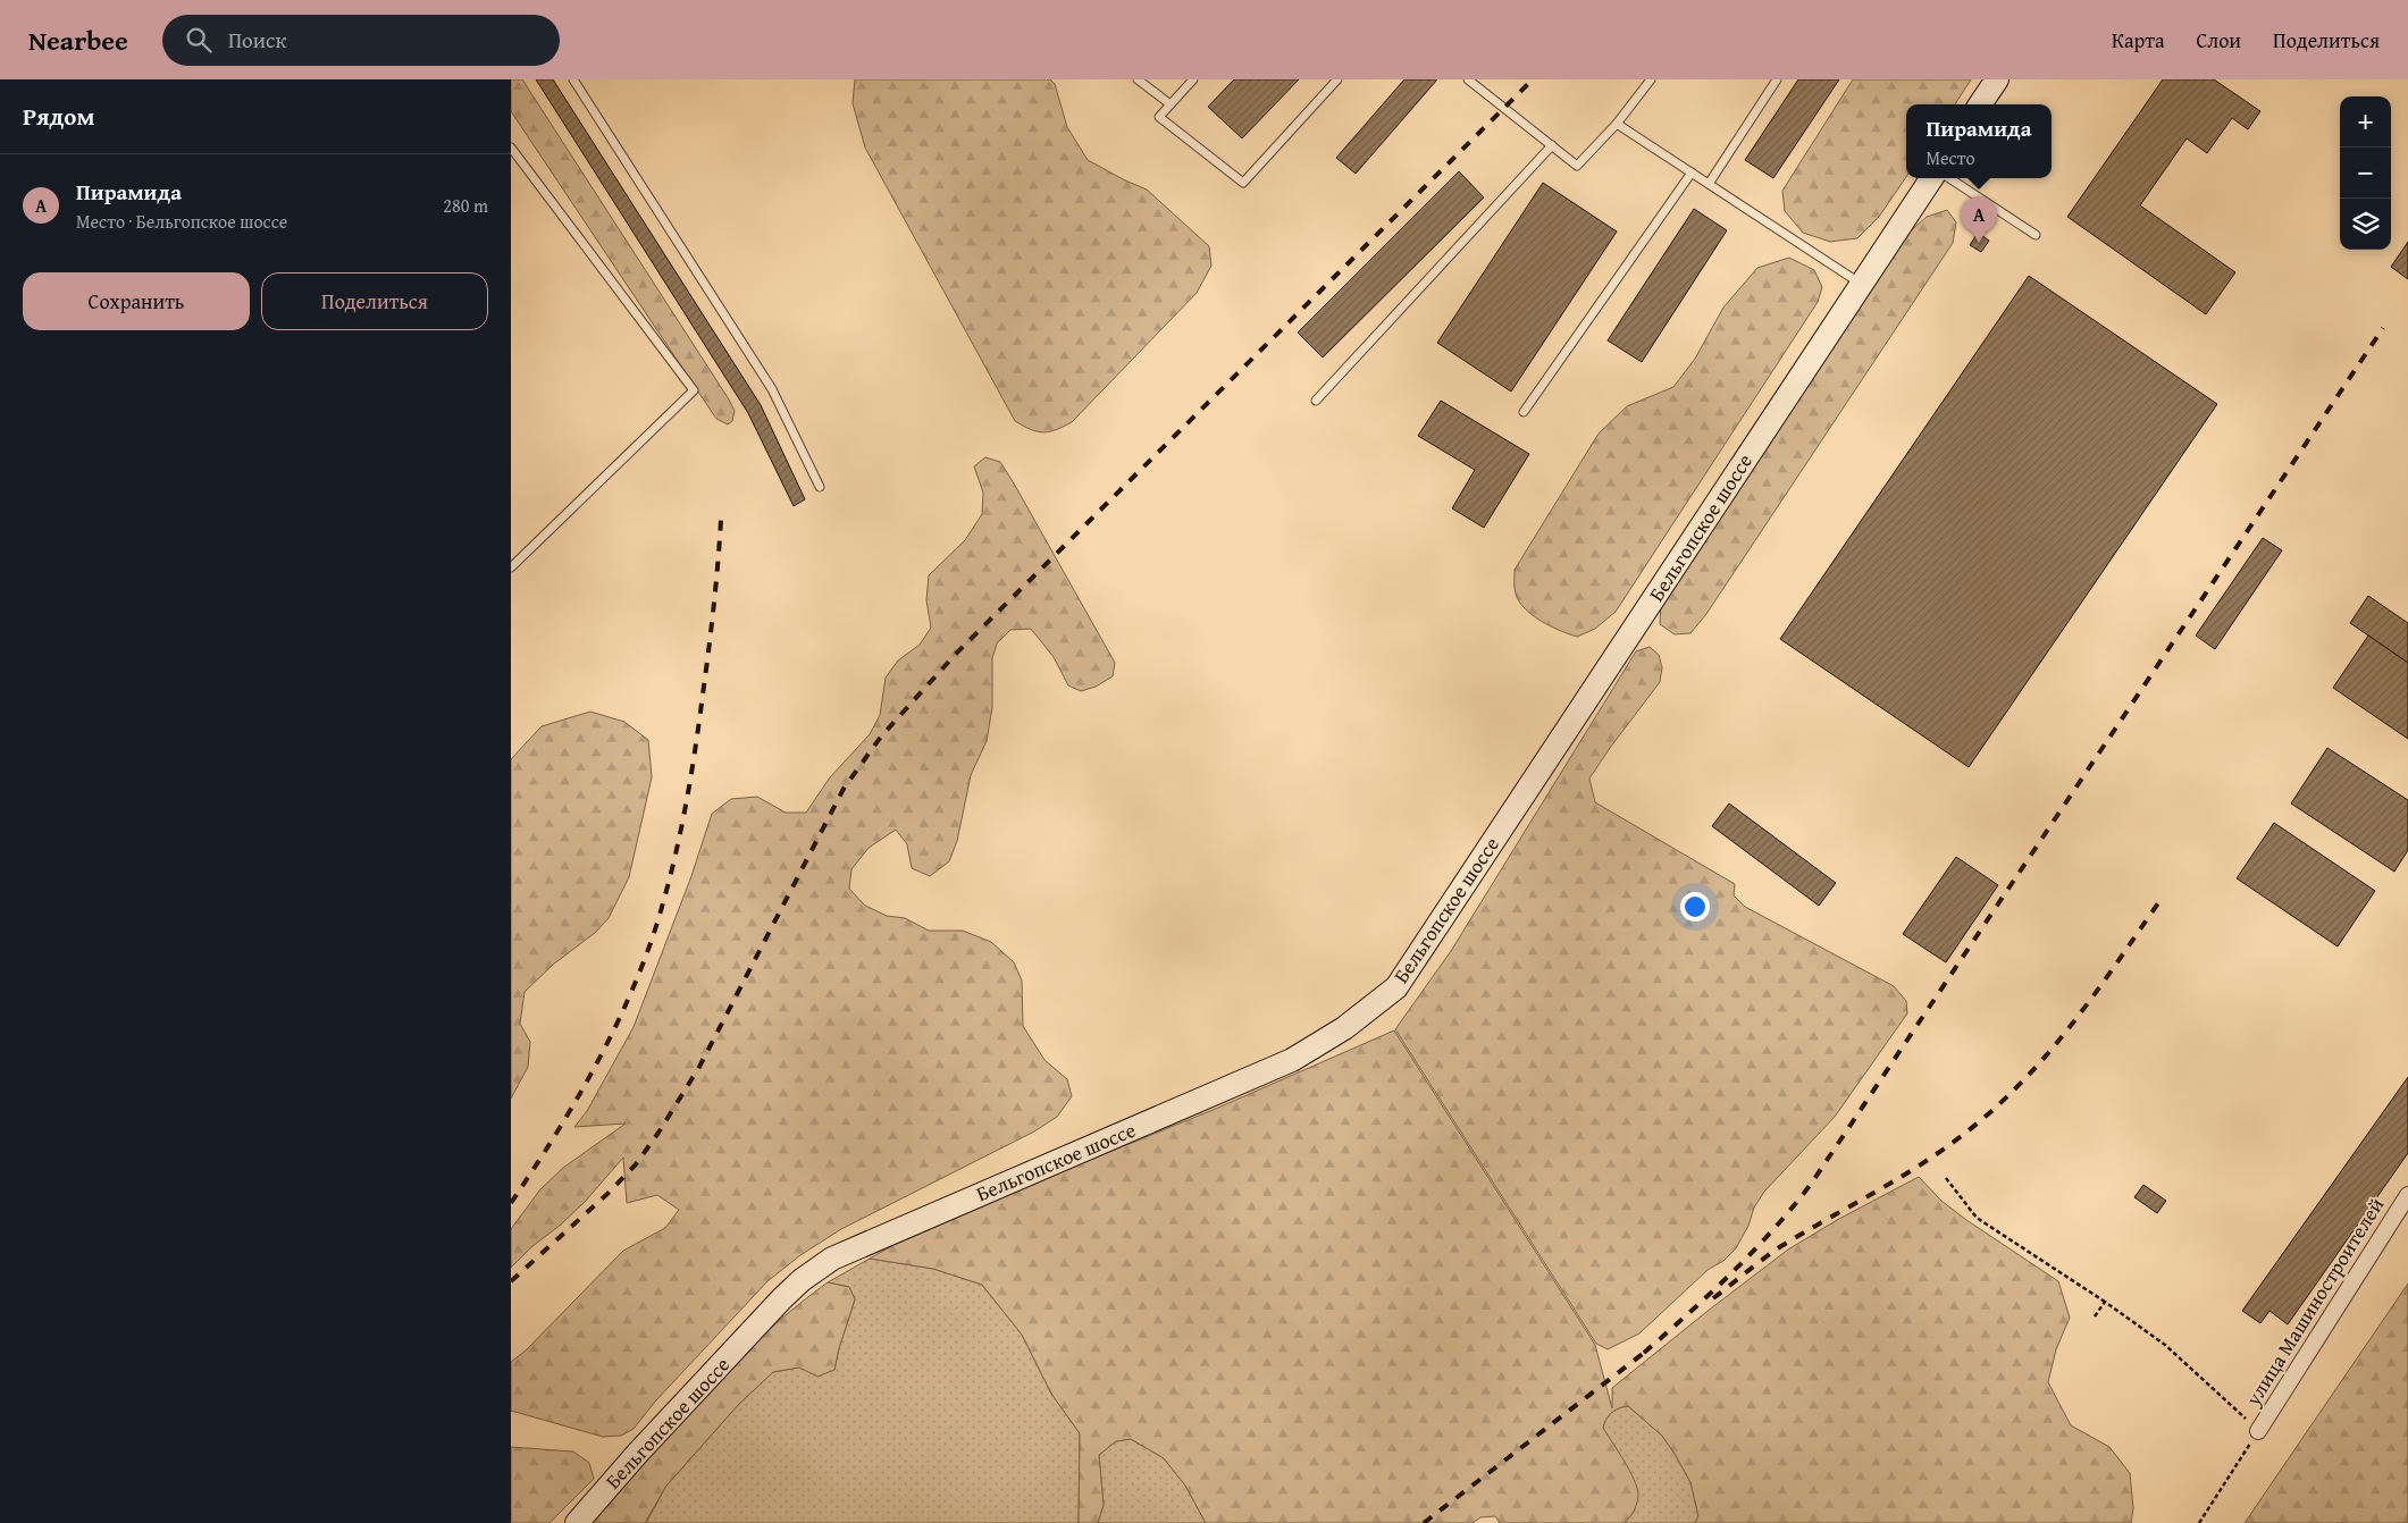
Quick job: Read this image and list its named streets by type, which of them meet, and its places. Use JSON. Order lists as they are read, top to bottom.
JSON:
{
  "streets": {
    "street": ["Бельгопское шоссе", "улица Машиностроителей"]
  },
  "page": {
    "header": "Nearbee",
    "search": "Поиск",
    "nav": ["Карта", "Слои", "Поделиться"],
    "heading": "Рядом",
    "map_buttons": ["+", "−"],
    "popup": ["Пирамида", "Место"],
    "list": [
      {
        "mark": "A",
        "name": "Пирамида",
        "note": "Место · Бельгопское шоссе",
        "value": "280 m"
      }
    ],
    "pins": "A",
    "buttons": ["Сохранить", "Поделиться"]
  }
}
